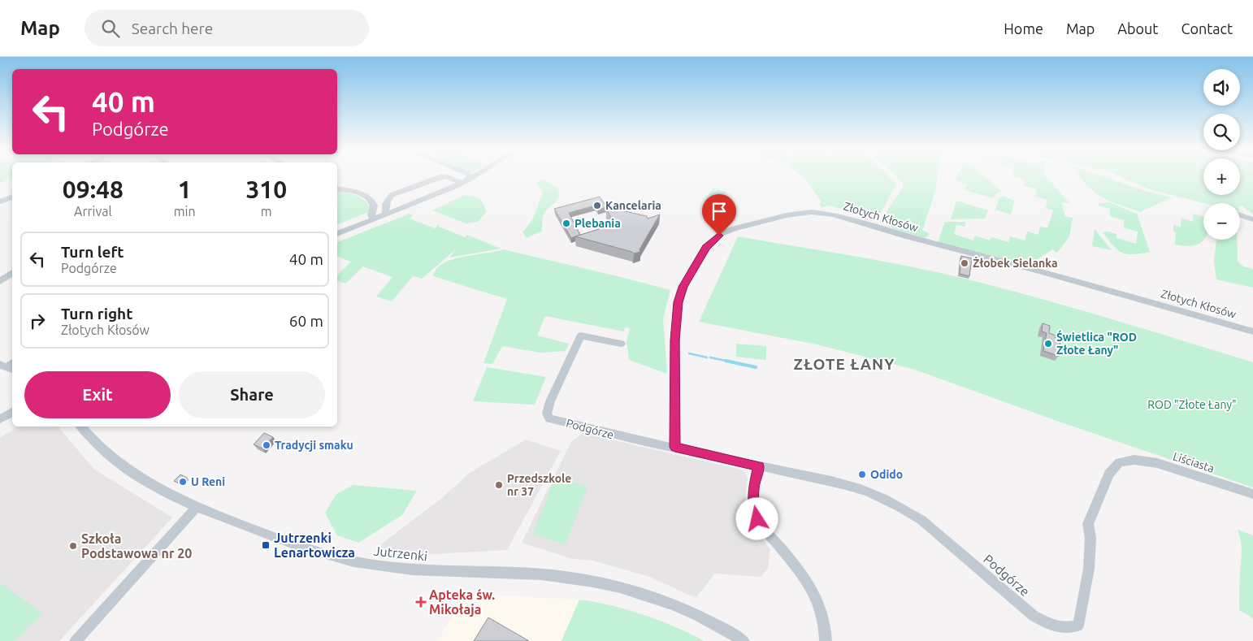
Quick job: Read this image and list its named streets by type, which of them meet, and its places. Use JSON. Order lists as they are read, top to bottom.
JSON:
{
  "streets": {
    "street": [
      "Złotych Kłosów",
      "Podgórze",
      "Liściasta",
      "Jutrzenki"
    ]
  },
  "crossings": [
    ["Złotych Kłosów", "Podgórze"],
    ["Podgórze", "Liściasta"]
  ],
  "districts": ["ZŁOTE ŁANY"],
  "parks": ["ROD \"Złote Łany\""],
  "places": {
    "other": [
      "Kancelaria",
      "Plebania",
      "Żłobek Sielanka",
      "Świetlica \"ROD Złote Łany\"",
      "Tradycji smaku",
      "Odido",
      "U Reni",
      "Przedszkole nr 37",
      "Szkoła Podstawowa nr 20"
    ],
    "transit": ["Jutrzenki Lenartowicza"],
    "health": ["Apteka św. Mikołaja"]
  },
  "page": {
    "header": "Map",
    "search": "Search here",
    "nav": [
      "Home",
      "Map",
      "About",
      "Contact"
    ],
    "map_buttons": ["+", "−"],
    "turn": ["40 m", "Podgórze"],
    "eta": [
      "09:48",
      "Arrival",
      "1",
      "min",
      "310",
      "m"
    ],
    "list": [
      {
        "name": "Turn left",
        "note": "Podgórze",
        "value": "40 m"
      },
      {
        "name": "Turn right",
        "note": "Złotych Kłosów",
        "value": "60 m"
      }
    ],
    "buttons": ["Exit", "Share"]
  }
}
